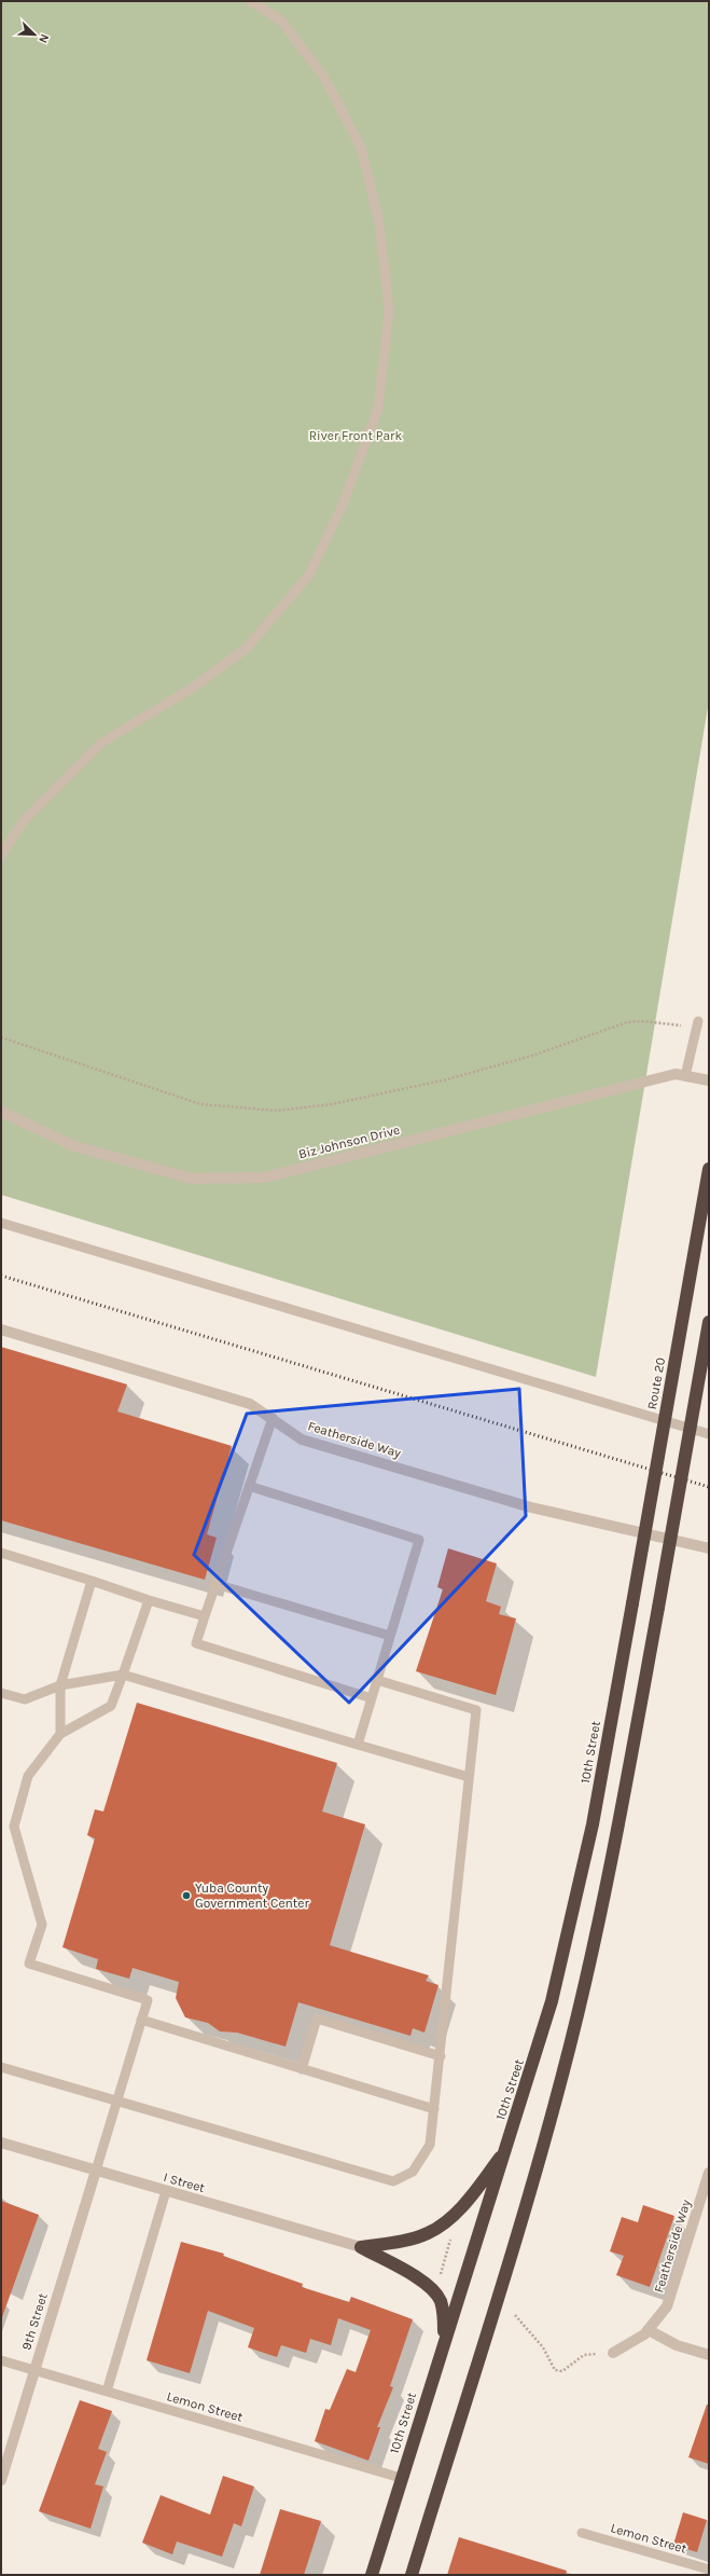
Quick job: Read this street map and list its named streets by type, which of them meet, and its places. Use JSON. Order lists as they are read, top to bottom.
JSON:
{
  "streets": {
    "highway": ["Route 20", "10th Street"],
    "street": [
      "Biz Johnson Drive",
      "Featherside Way",
      "I Street",
      "9th Street"
    ],
    "lane": ["Lemon Street"]
  },
  "crossings": [
    ["Route 20", "10th Street"],
    ["10th Street", "Lemon Street"],
    ["I Street", "9th Street"],
    ["9th Street", "Lemon Street"]
  ],
  "parks": ["River Front Park"],
  "places": ["Yuba County Government Center"],
  "north": "bottom right"
}
